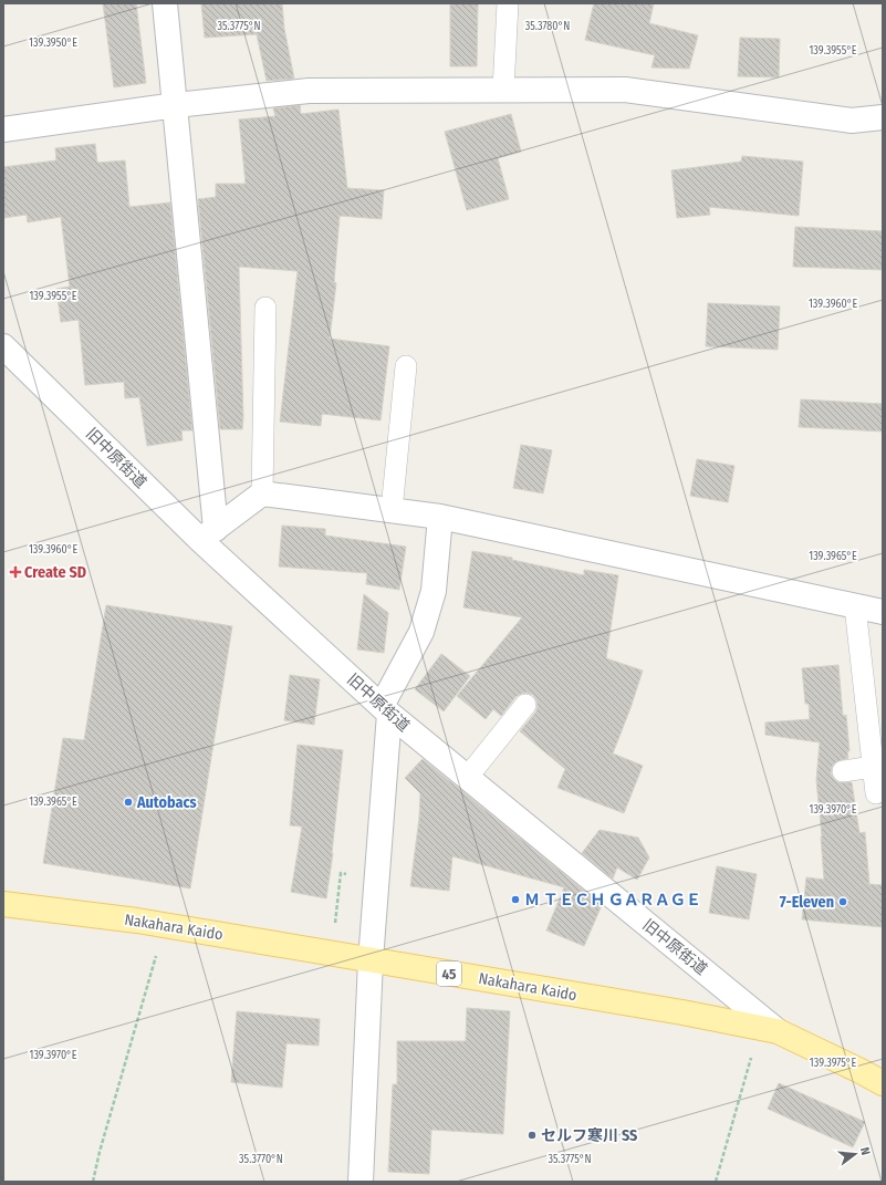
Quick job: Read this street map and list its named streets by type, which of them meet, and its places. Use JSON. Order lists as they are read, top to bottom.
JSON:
{
  "streets": {
    "main road": ["Nakahara Kaido", "45"],
    "street": ["旧中原街道"]
  },
  "crossings": [
    ["旧中原街道", "Nakahara Kaido"]
  ],
  "places": {
    "health": ["Create SD"],
    "other": [
      "Autobacs",
      "Ｍ ＴＥＣＨ ＧＡＲＡＧＥ",
      "7-Eleven",
      "セルフ寒川 SS"
    ]
  },
  "north": "right",
  "coordinates": [
    "35.3775°N",
    "35.3780°N",
    "139.3950°E",
    "139.3955°E",
    "139.3960°E",
    "139.3965°E",
    "139.3970°E",
    "139.3975°E",
    "35.3770°N"
  ]
}
